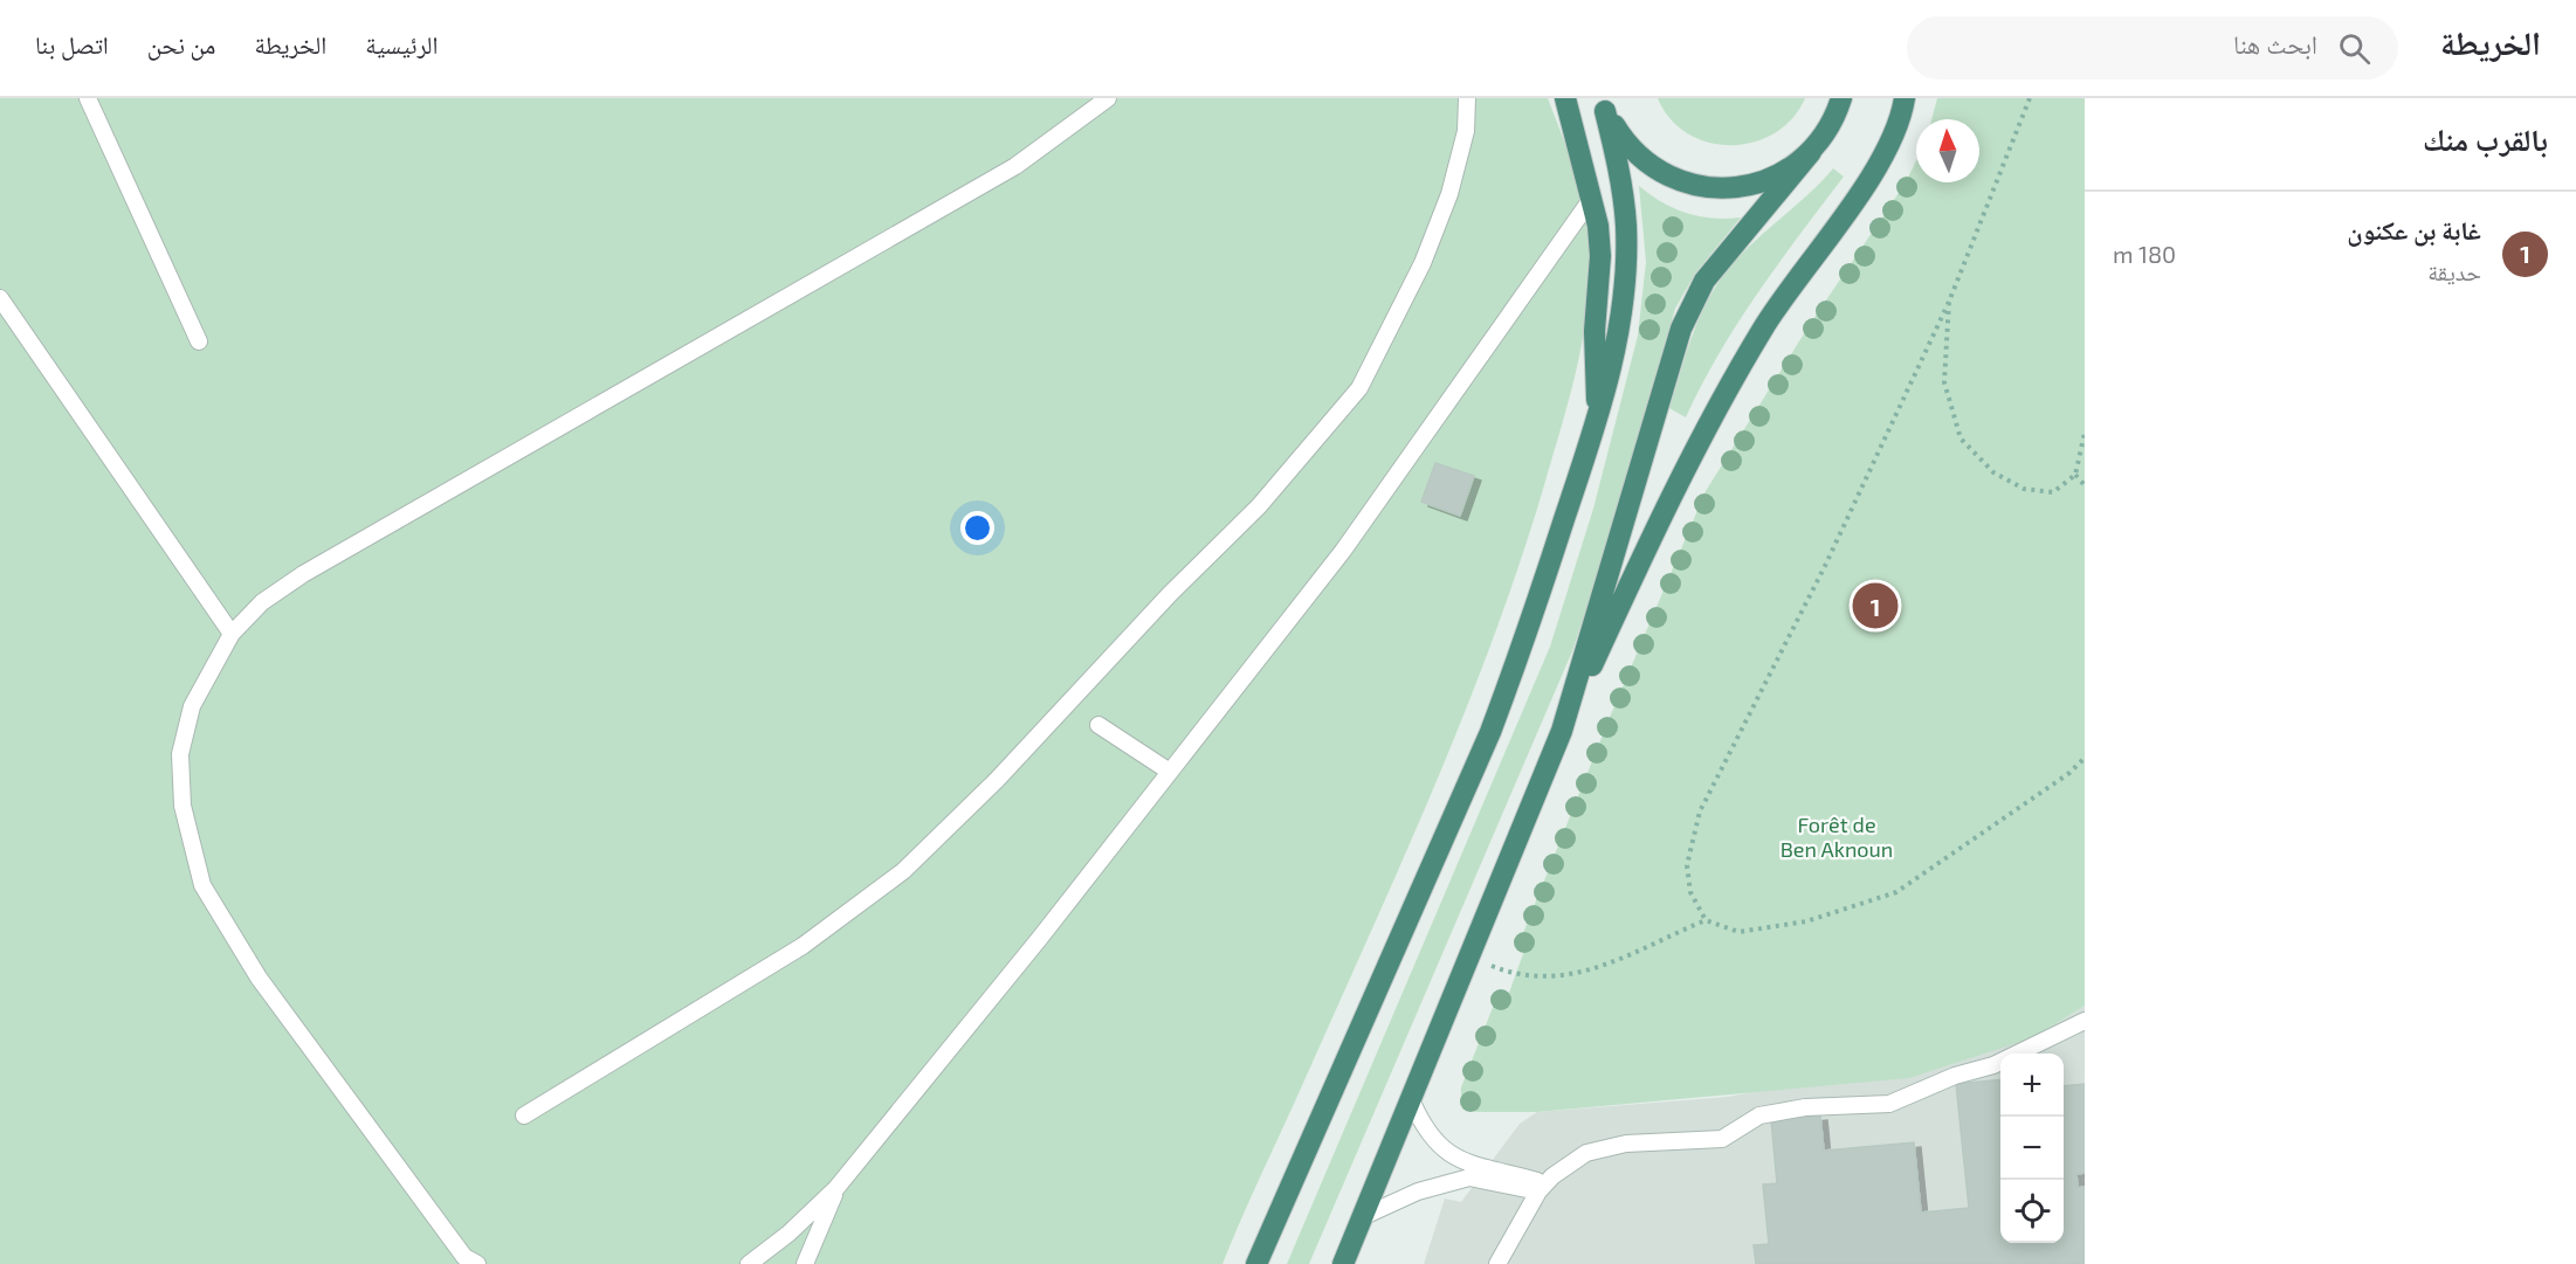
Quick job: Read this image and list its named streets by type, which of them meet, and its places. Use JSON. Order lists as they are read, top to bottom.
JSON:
{
  "parks": ["Forêt de Ben Aknoun"],
  "north": "top",
  "page": {
    "header": "الخريطة",
    "search": "ابحث هنا",
    "nav": [
      "الرئيسية",
      "الخريطة",
      "من نحن",
      "اتصل بنا"
    ],
    "heading": "بالقرب منك",
    "list": [
      {
        "mark": "1",
        "name": "غابة بن عكنون",
        "note": "حديقة",
        "value": "180 m"
      }
    ],
    "pins": "1",
    "map_buttons": ["+", "−"]
  }
}
